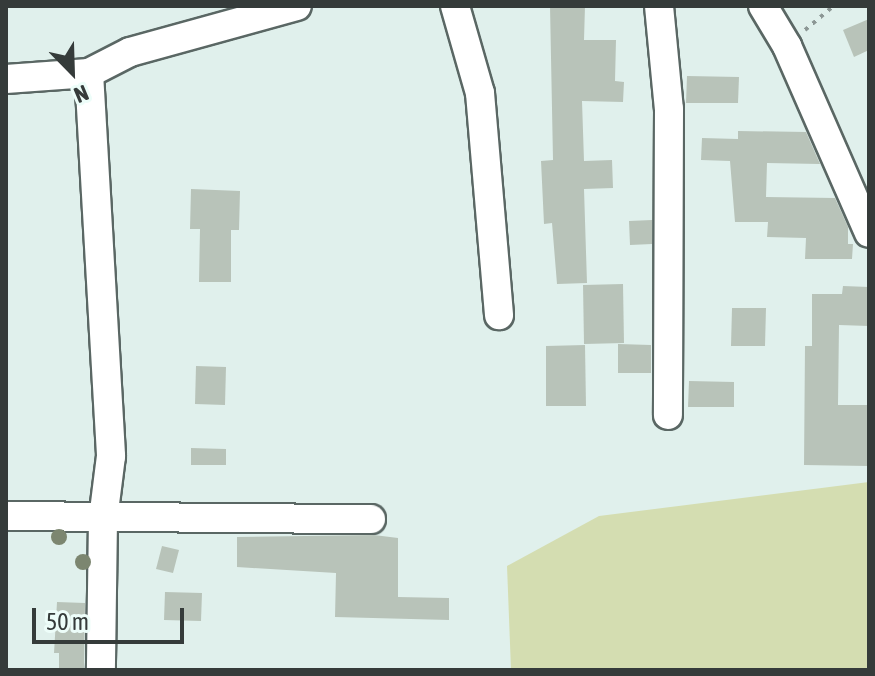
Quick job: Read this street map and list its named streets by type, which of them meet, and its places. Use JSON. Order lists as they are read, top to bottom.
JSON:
{
  "scale_bar": "50 m",
  "north": "bottom right"
}
